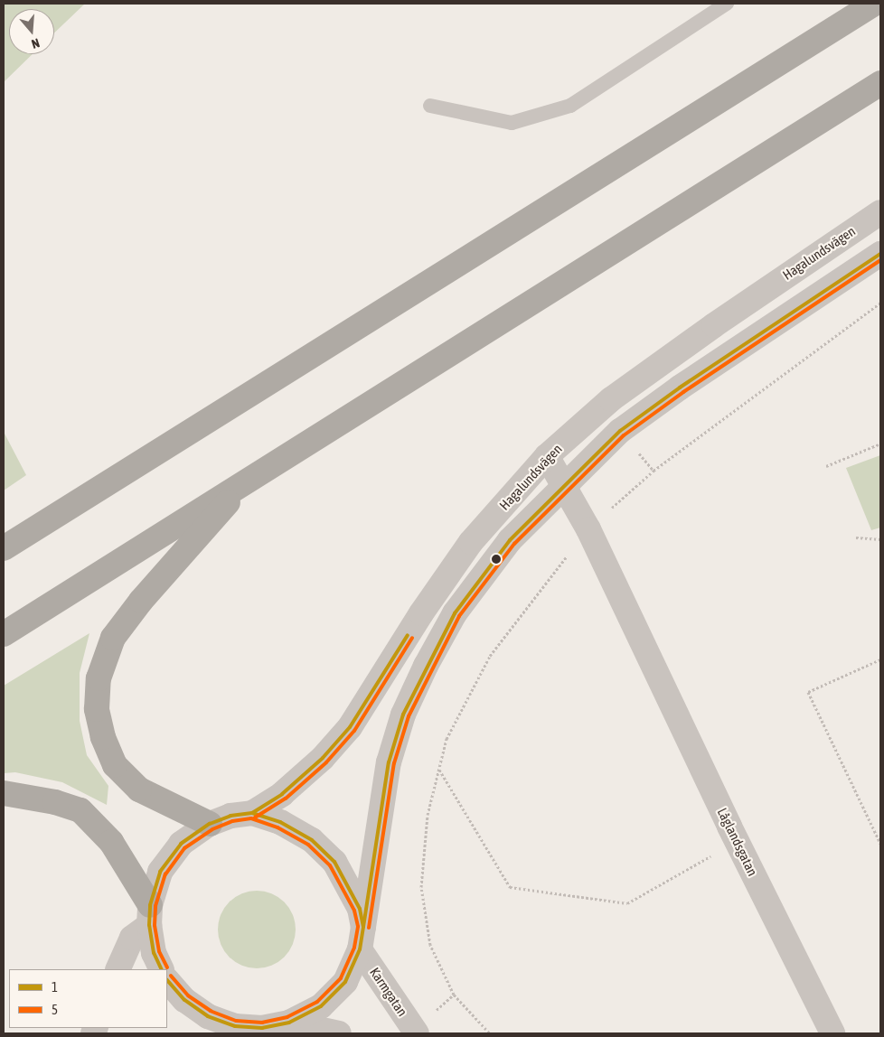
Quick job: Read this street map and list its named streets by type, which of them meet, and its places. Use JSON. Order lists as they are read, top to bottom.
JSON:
{
  "streets": {
    "street": ["Hagalundsvägen", "Låglandsgatan", "Karmgatan"]
  },
  "crossings": [
    ["Hagalundsvägen", "Låglandsgatan"],
    ["Hagalundsvägen", "Karmgatan"]
  ],
  "lines": ["transit line 1", "transit line 5"],
  "legend": ["1", "5"],
  "north": "bottom"
}
